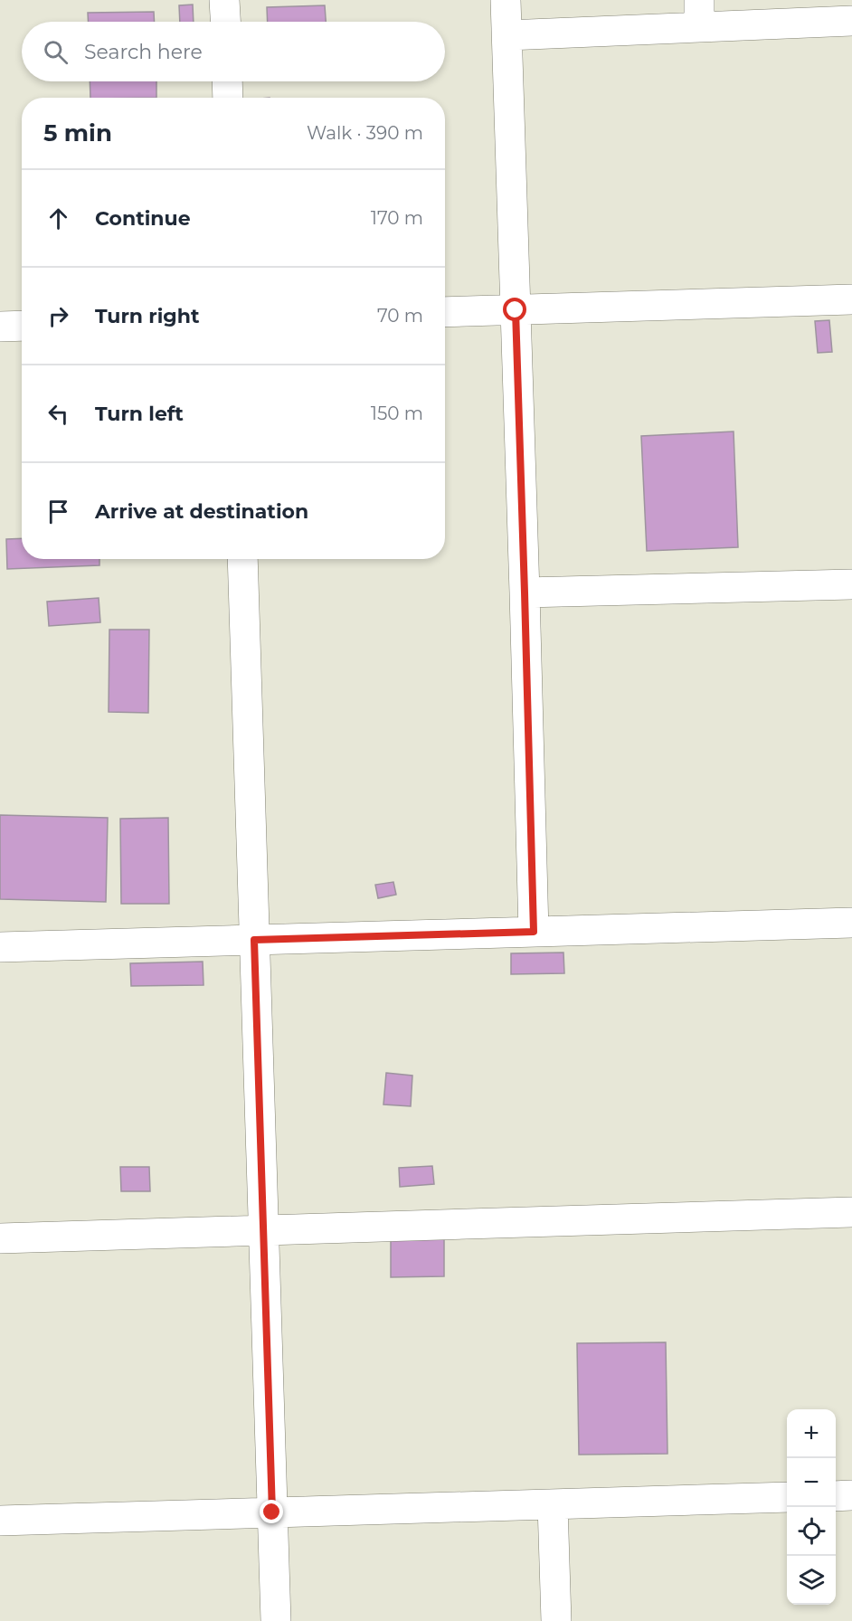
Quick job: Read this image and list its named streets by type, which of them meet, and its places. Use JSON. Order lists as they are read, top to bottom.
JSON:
{
  "page": {
    "search": "Search here",
    "heading": ["5 min", "Walk · 390 m"],
    "list": [
      ["Continue", "170 m"],
      ["Turn right", "70 m"],
      ["Turn left", "150 m"],
      "Arrive at destination"
    ],
    "map_buttons": ["+", "−"]
  }
}
